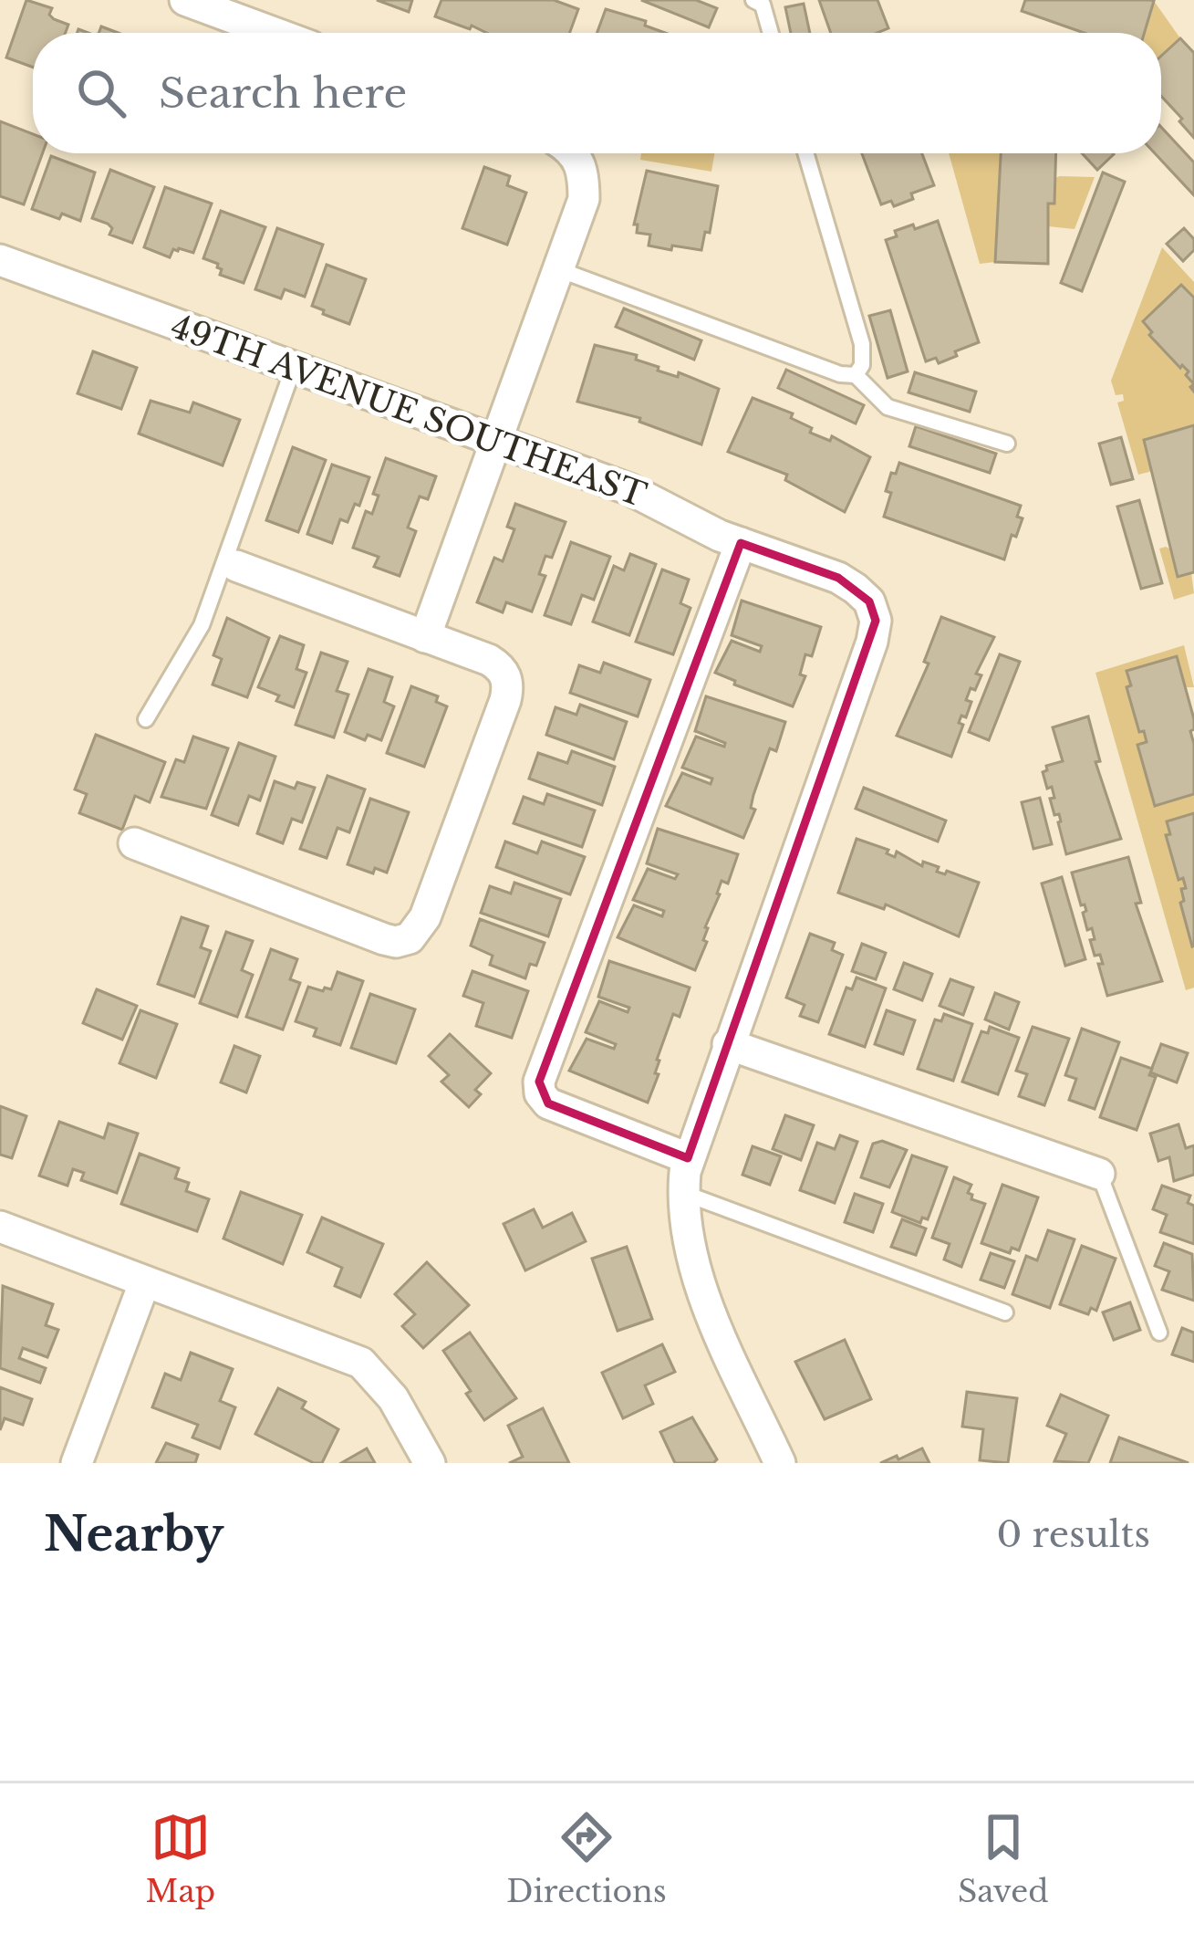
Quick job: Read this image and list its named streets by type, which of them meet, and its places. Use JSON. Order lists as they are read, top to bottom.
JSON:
{
  "streets": {
    "street": ["49TH AVENUE SOUTHEAST"]
  },
  "page": {
    "search": "Search here",
    "heading": ["Nearby", "0 results"],
    "nav": ["Map", "Directions", "Saved"]
  }
}
